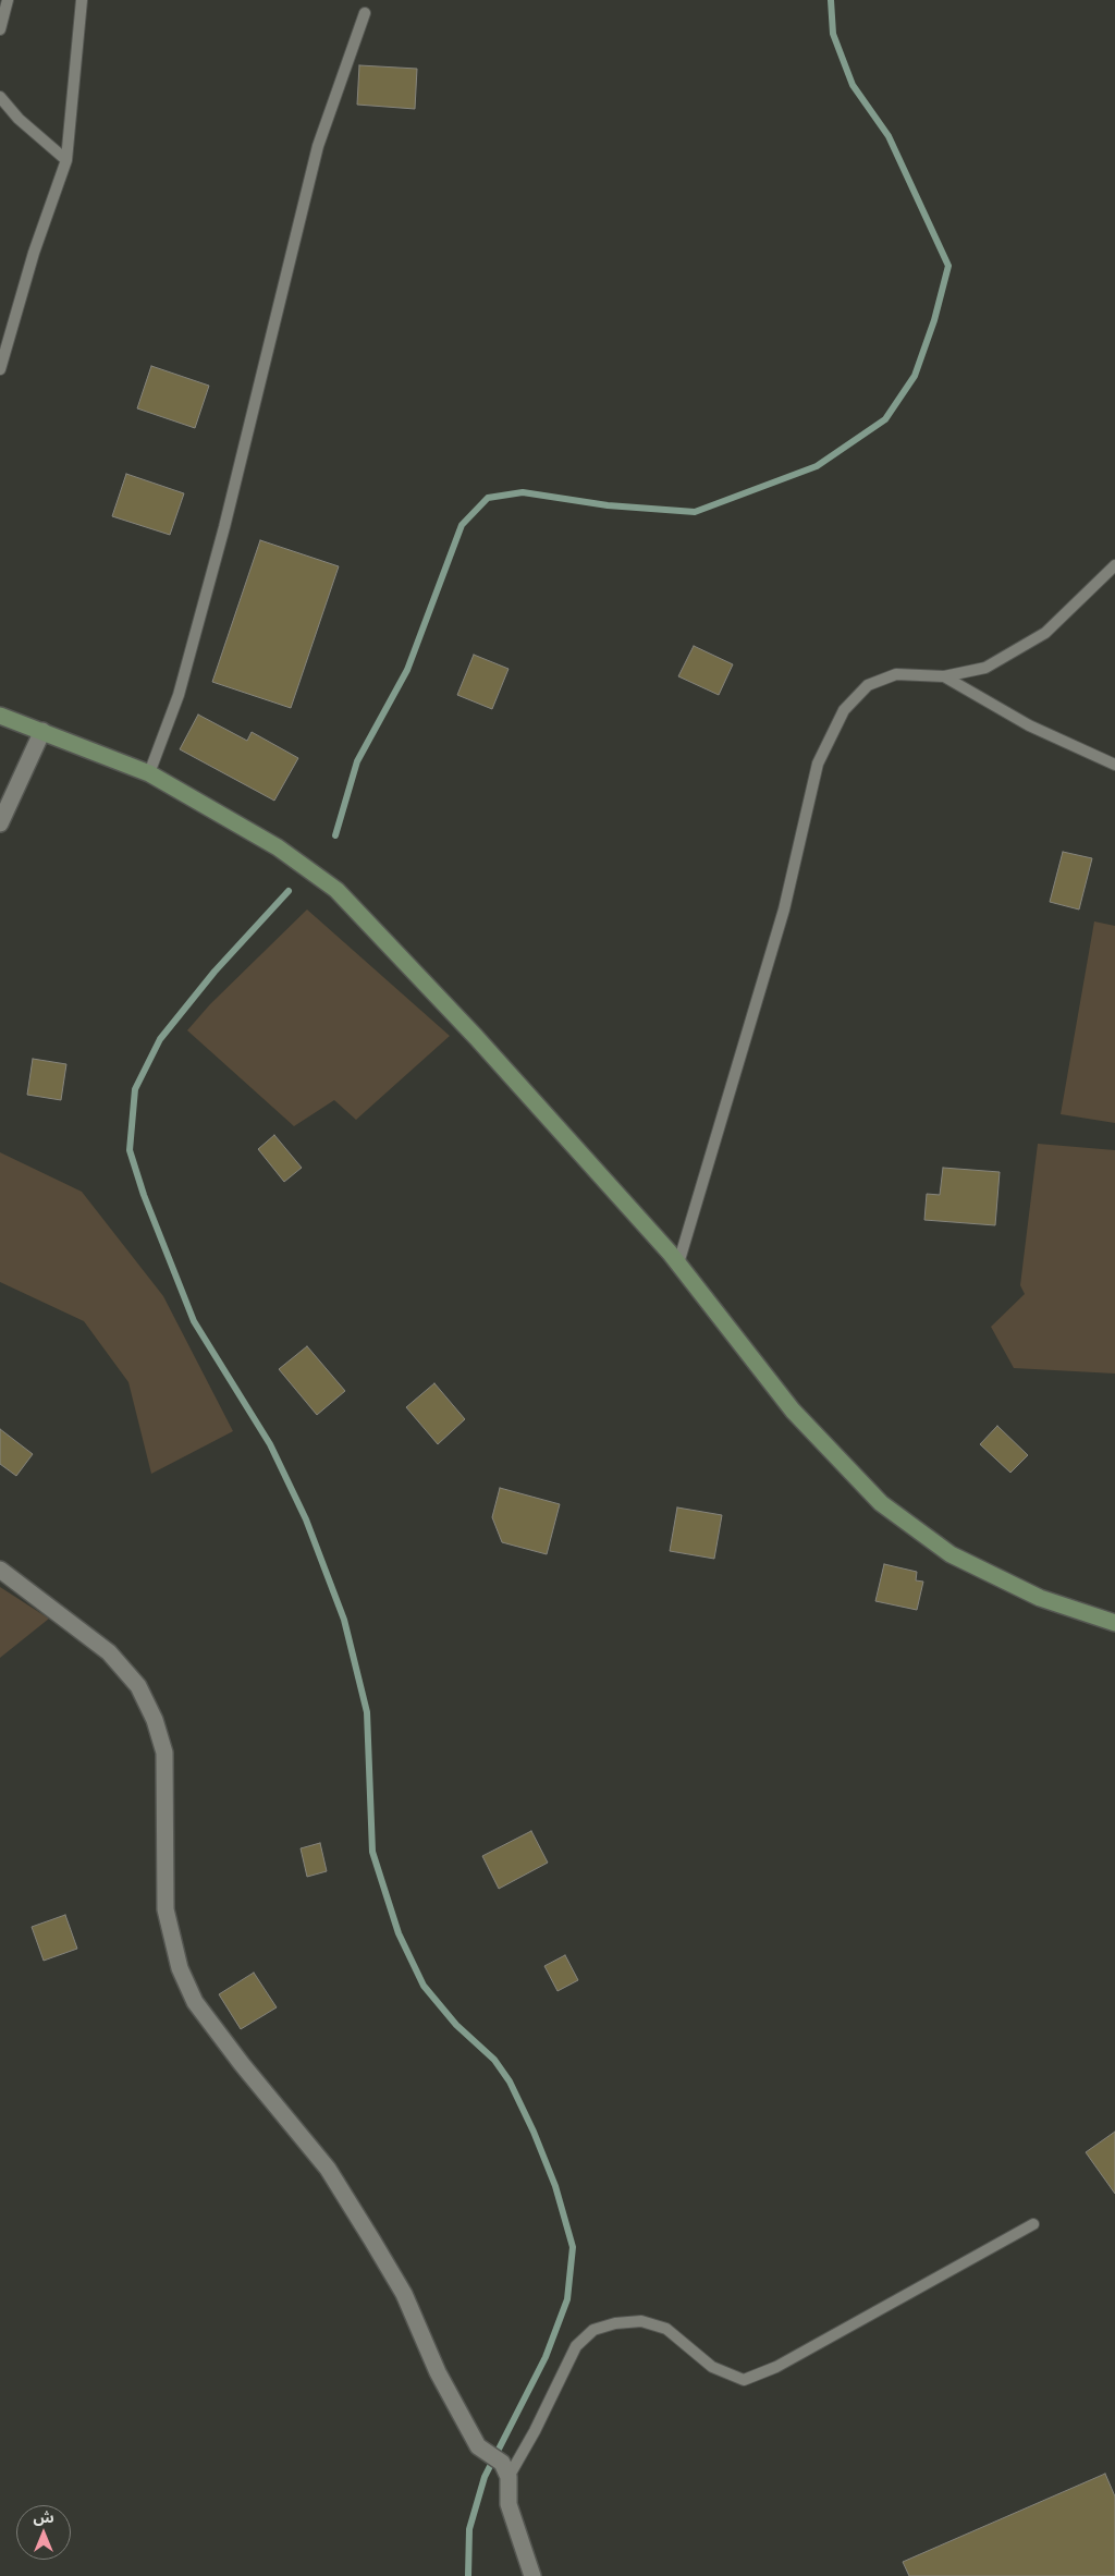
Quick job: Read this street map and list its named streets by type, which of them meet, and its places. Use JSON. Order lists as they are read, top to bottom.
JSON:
{
  "north": "top"
}
